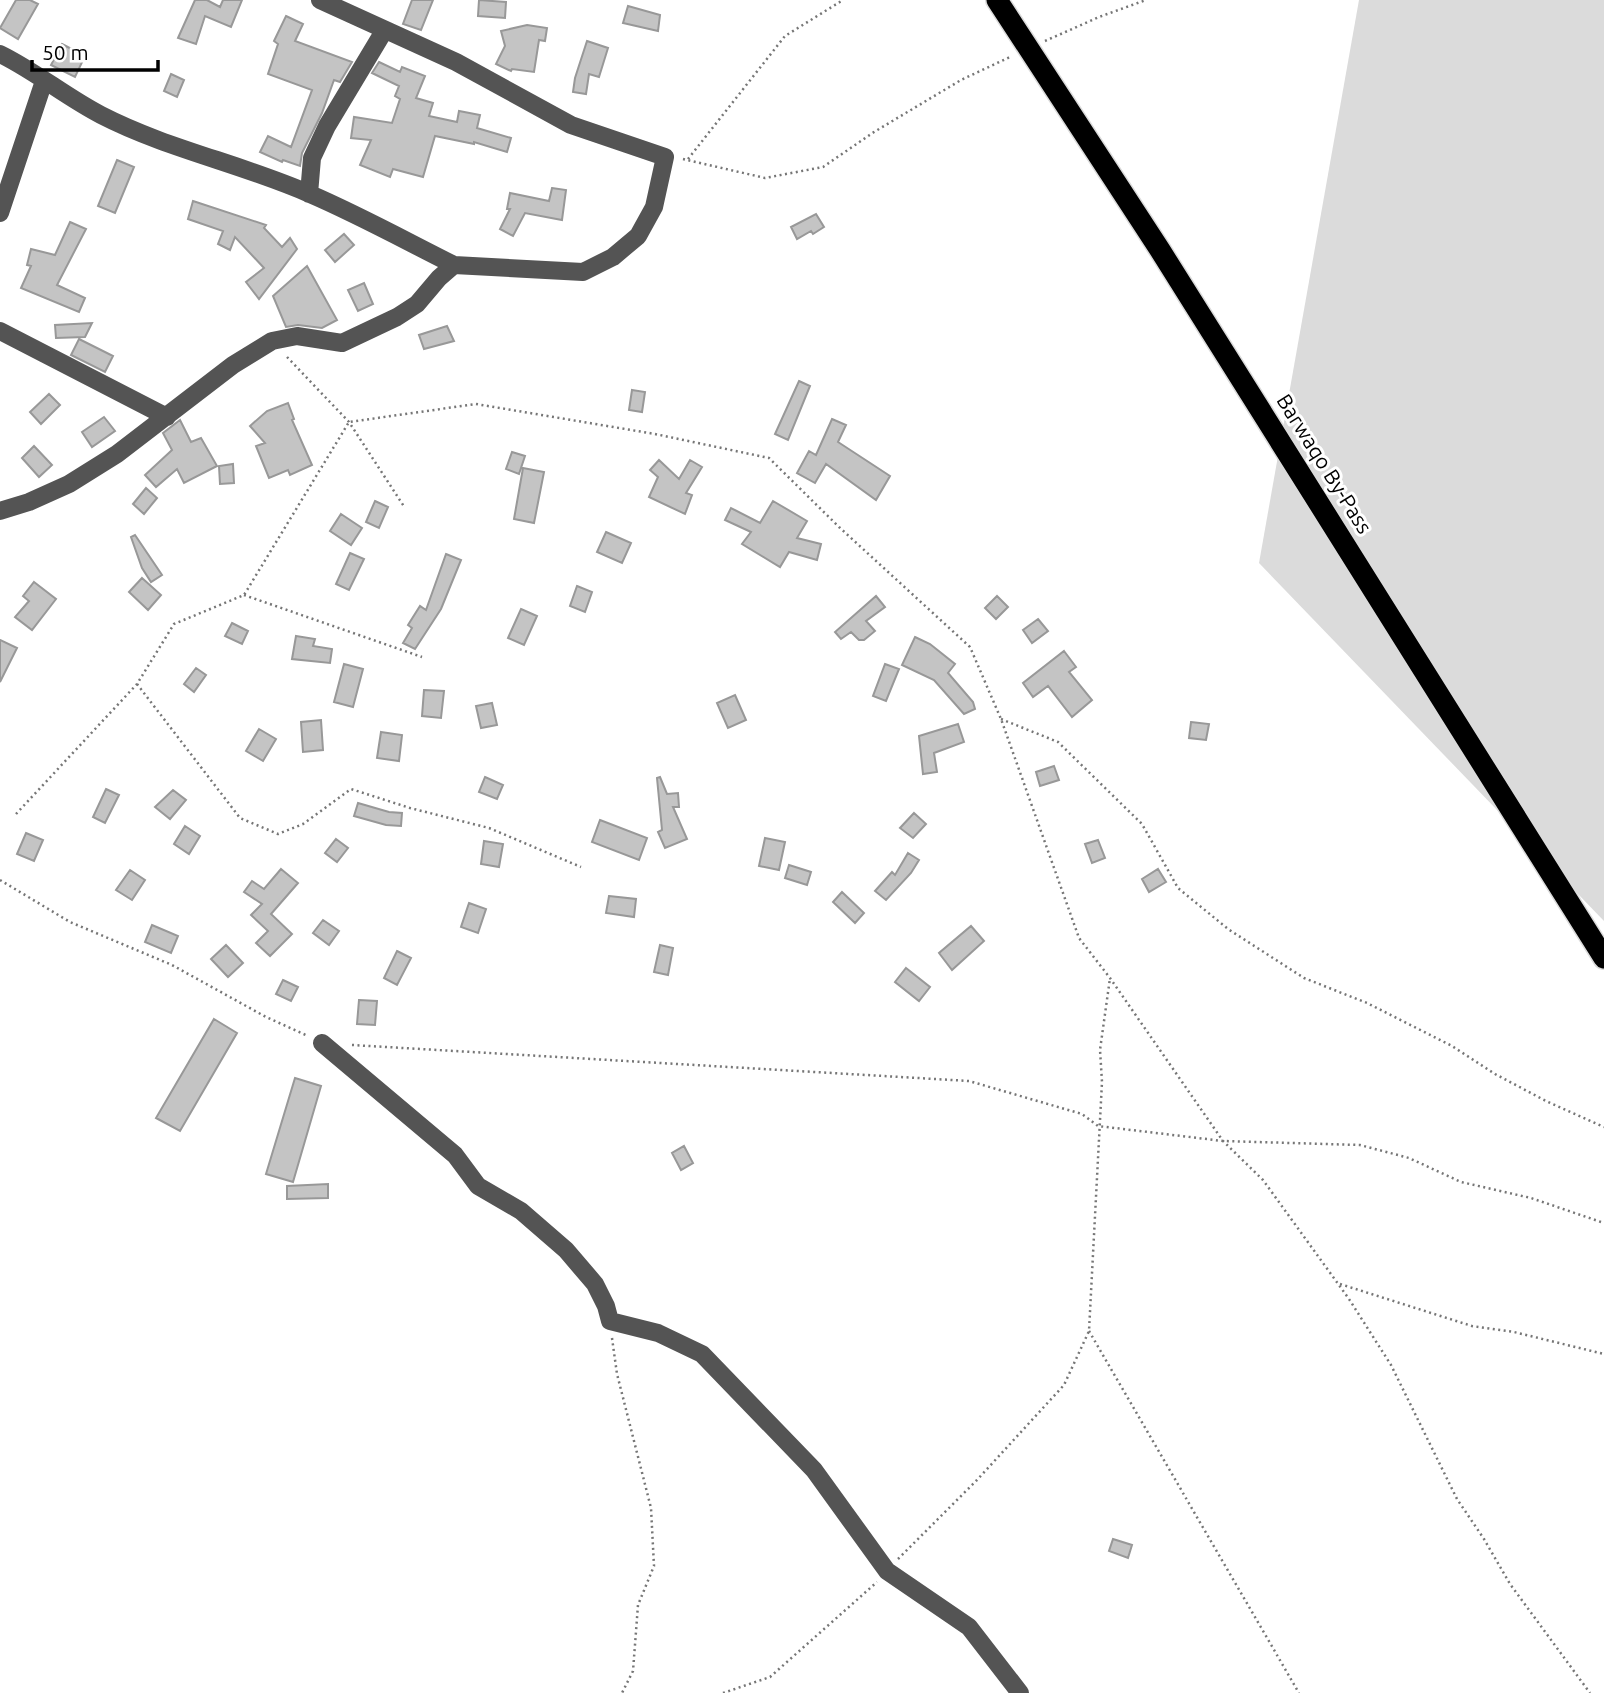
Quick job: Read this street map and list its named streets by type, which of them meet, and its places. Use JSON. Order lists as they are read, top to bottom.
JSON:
{
  "streets": {
    "highway": ["Barwaqo By-Pass"]
  },
  "scale_bar": "50 m"
}
